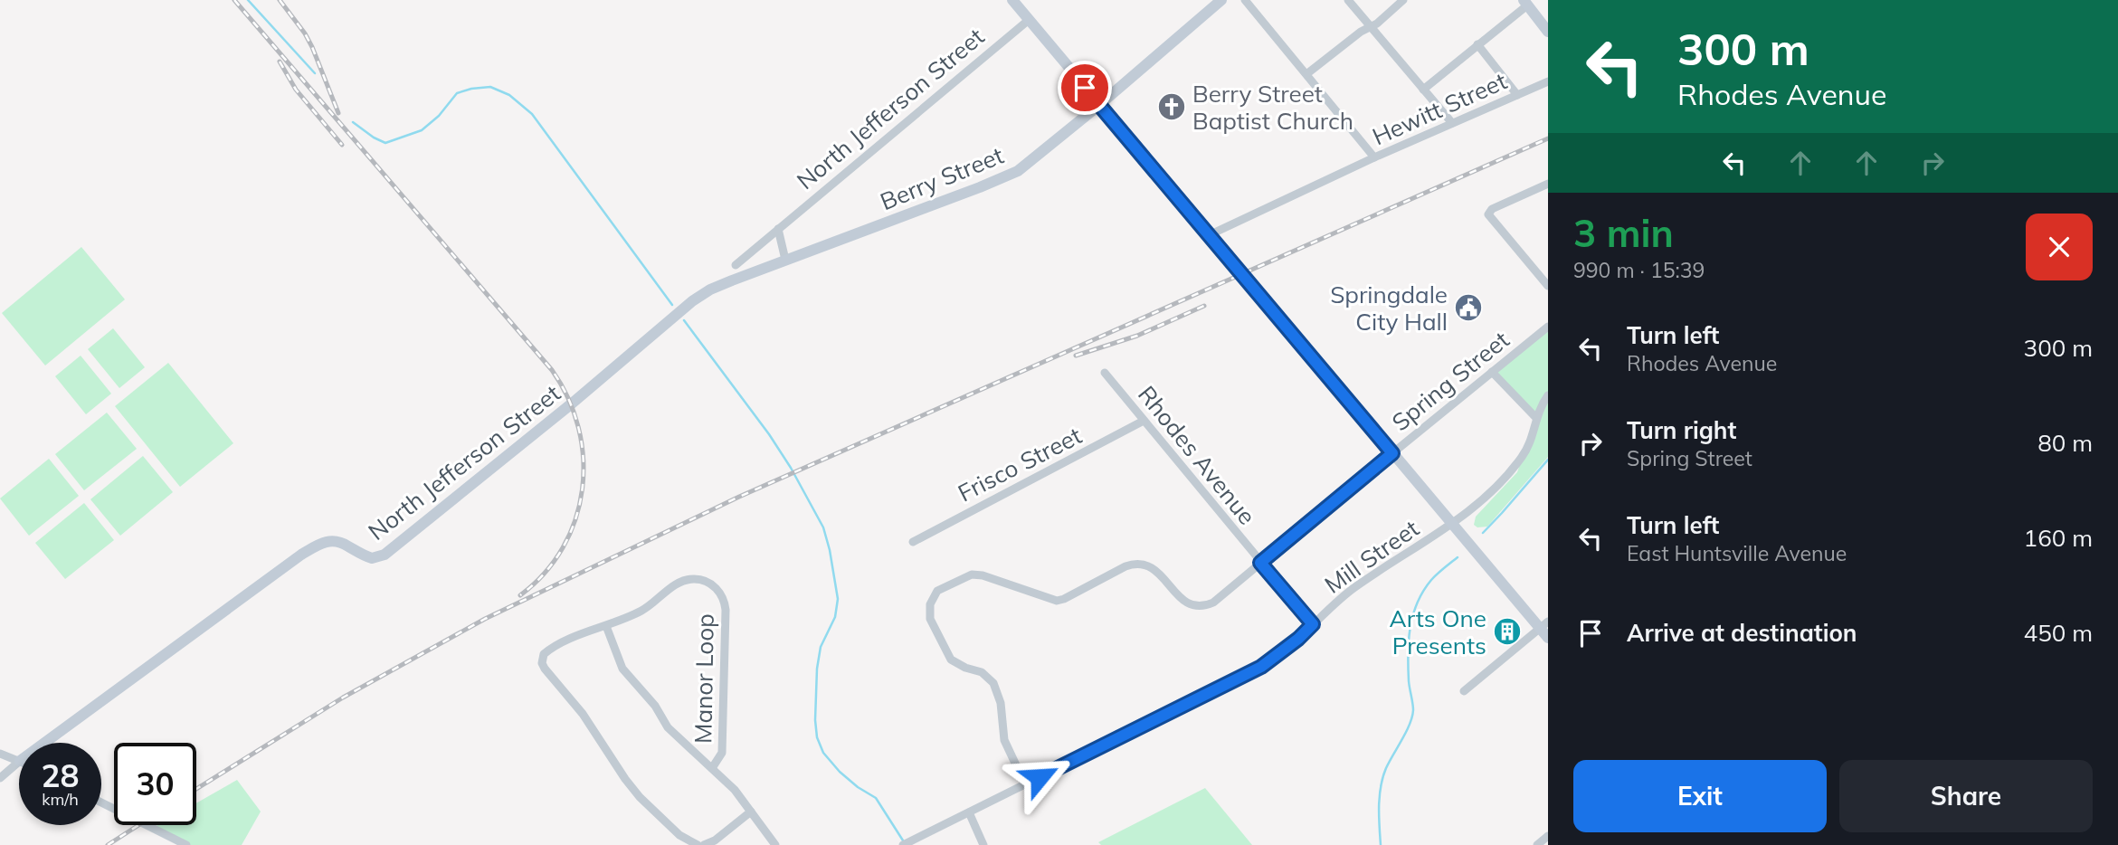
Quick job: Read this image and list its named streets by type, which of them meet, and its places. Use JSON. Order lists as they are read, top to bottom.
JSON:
{
  "streets": {
    "street": [
      "North Jefferson Street",
      "Hewitt Street",
      "Berry Street",
      "Spring Street",
      "Rhodes Avenue",
      "Frisco Street",
      "Mill Street",
      "Manor Loop"
    ]
  },
  "crossings": [
    ["North Jefferson Street", "Berry Street"],
    ["Spring Street", "Rhodes Avenue"],
    ["Rhodes Avenue", "Frisco Street"],
    ["Rhodes Avenue", "Mill Street"]
  ],
  "places": {
    "church": ["Berry Street Baptist Church"],
    "public building": ["Springdale City Hall"],
    "building": ["Arts One Presents"]
  },
  "page": {
    "turn": ["300 m", "Rhodes Avenue"],
    "heading": ["3 min", "990 m · 15:39"],
    "list": [
      {
        "name": "Turn left",
        "note": "Rhodes Avenue",
        "value": "300 m"
      },
      {
        "name": "Turn right",
        "note": "Spring Street",
        "value": "80 m"
      },
      {
        "name": "Turn left",
        "note": "East Huntsville Avenue",
        "value": "160 m"
      },
      {
        "name": "Arrive at destination",
        "value": "450 m"
      }
    ],
    "speed": "28 km/h",
    "limit": "30",
    "buttons": ["Exit", "Share"]
  }
}
